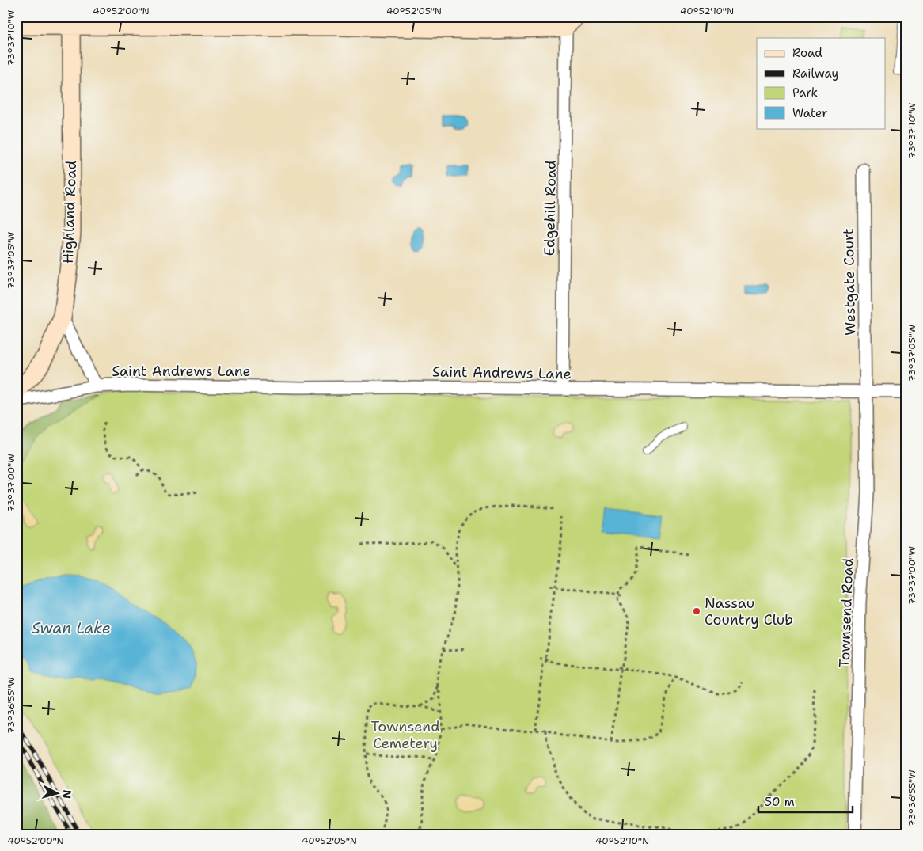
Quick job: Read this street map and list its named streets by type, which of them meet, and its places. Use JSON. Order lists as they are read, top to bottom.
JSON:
{
  "streets": {
    "street": [
      "Edgehill Road",
      "Highland Road",
      "Westgate Court",
      "Saint Andrews Lane",
      "Townsend Road"
    ]
  },
  "crossings": [
    ["Edgehill Road", "Saint Andrews Lane"],
    ["Highland Road", "Saint Andrews Lane"],
    ["Westgate Court", "Saint Andrews Lane"],
    ["Westgate Court", "Townsend Road"],
    ["Saint Andrews Lane", "Townsend Road"]
  ],
  "water": ["Swan Lake"],
  "parks": ["Townsend Cemetery"],
  "places": ["Nassau Country Club"],
  "legend": [
    "Road",
    "Railway",
    "Park",
    "Water"
  ],
  "scale_bar": "50 m",
  "north": "right",
  "coordinates": [
    "40°52'00\"N",
    "40°52'05\"N",
    "40°52'10\"N",
    "73°37'10\"W",
    "73°37'05\"W",
    "73°37'00\"W",
    "73°36'55\"W"
  ]
}
